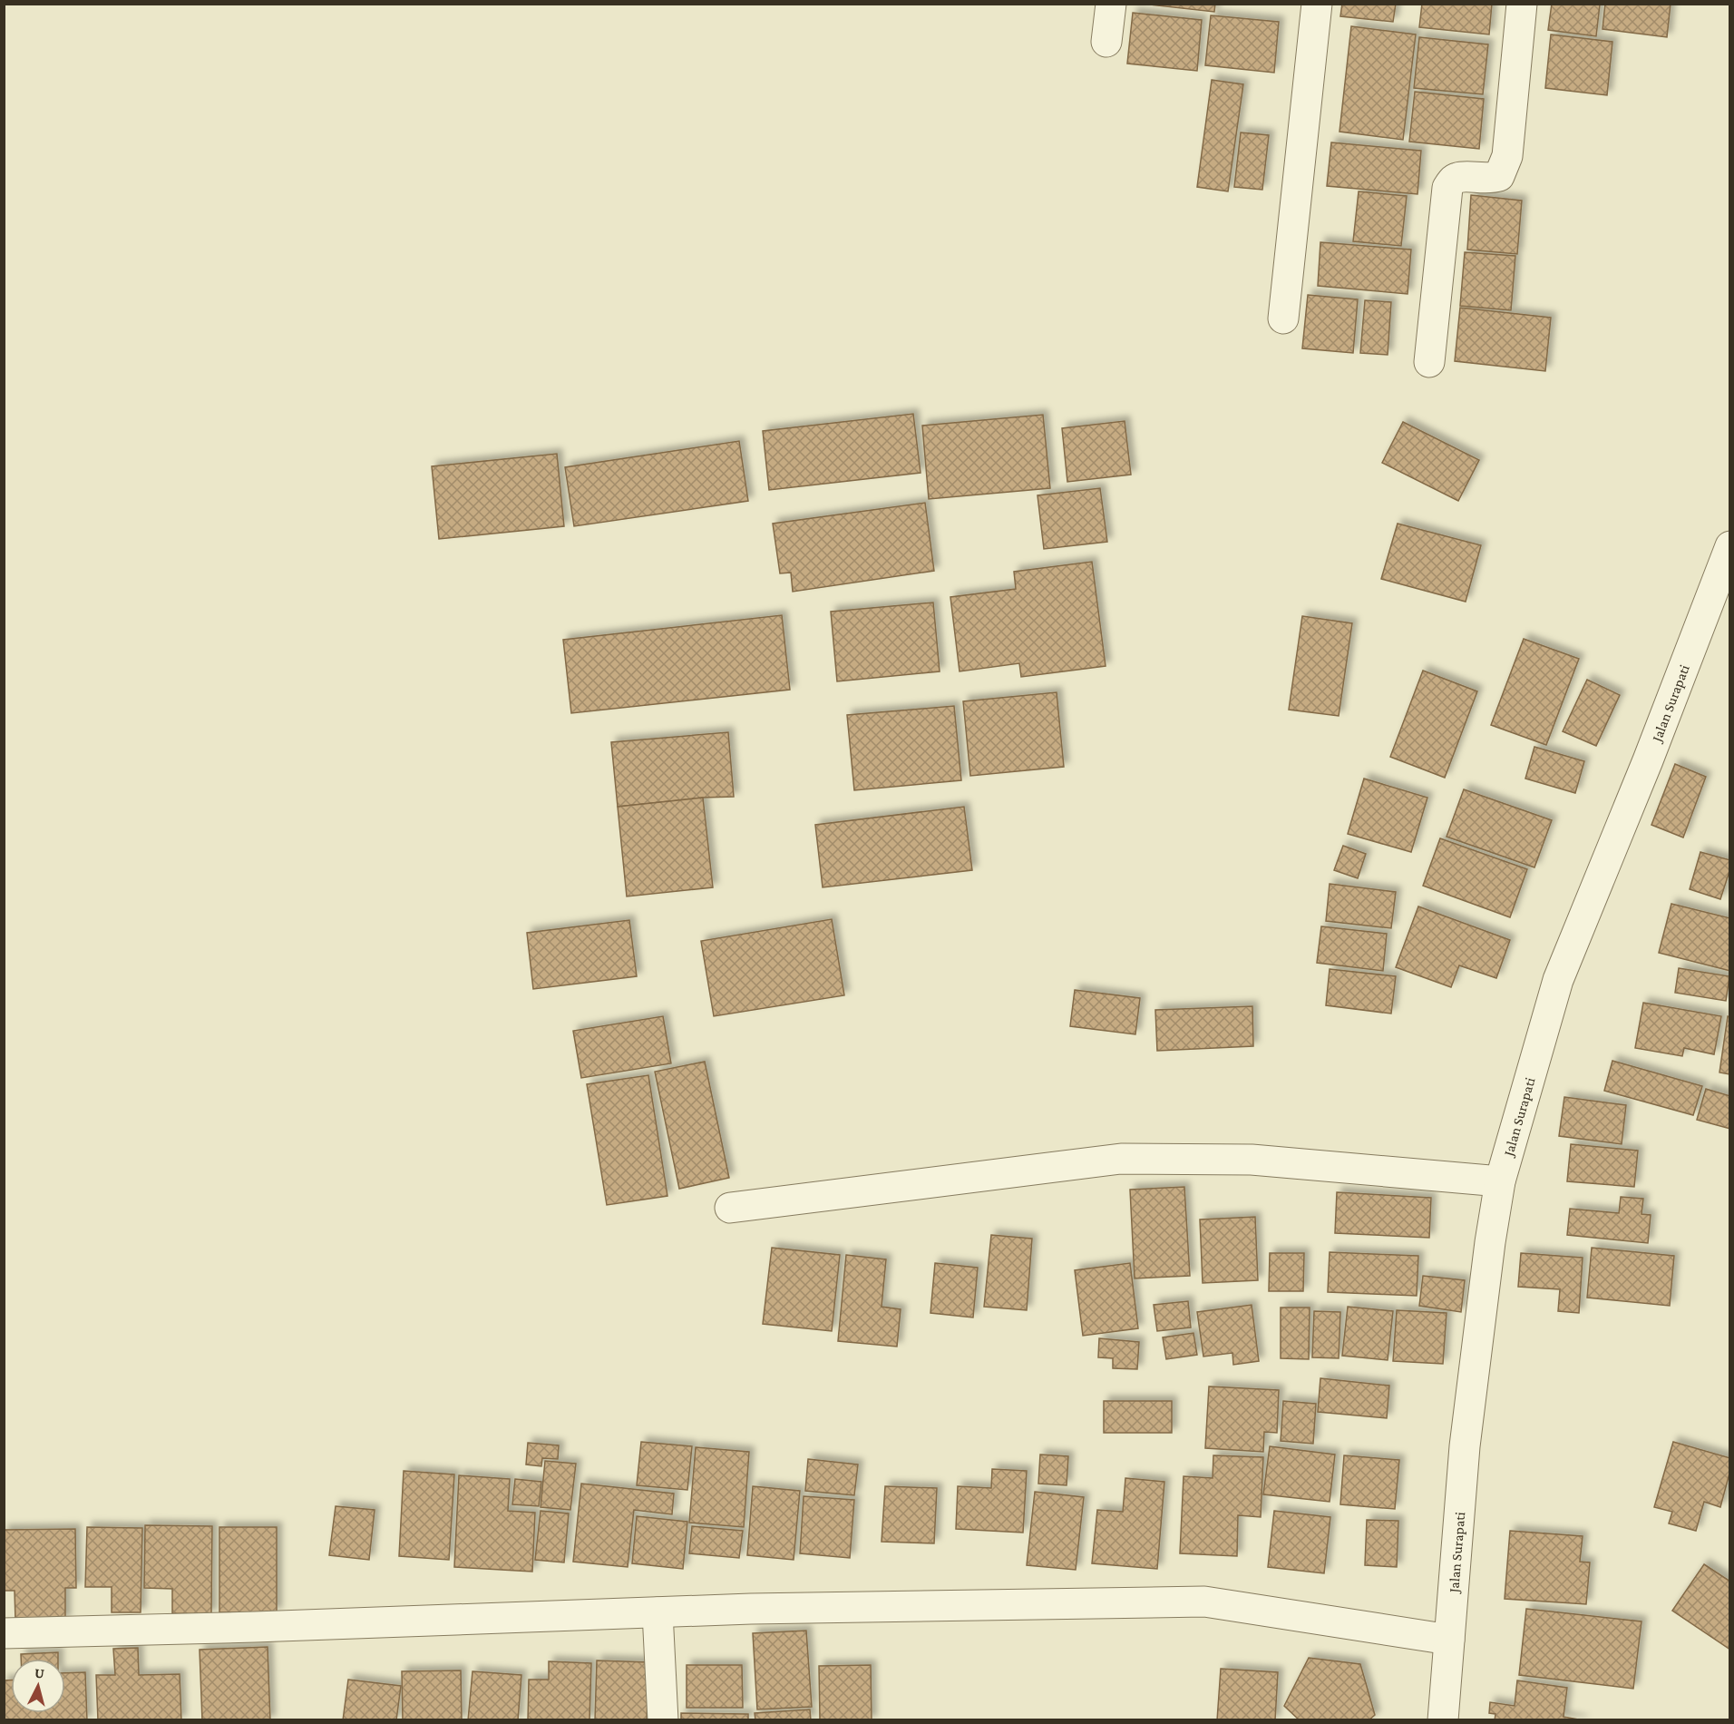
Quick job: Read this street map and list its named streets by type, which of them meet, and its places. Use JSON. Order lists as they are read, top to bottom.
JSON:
{
  "streets": {
    "street": ["Jalan Surapati"]
  },
  "north": "top"
}
